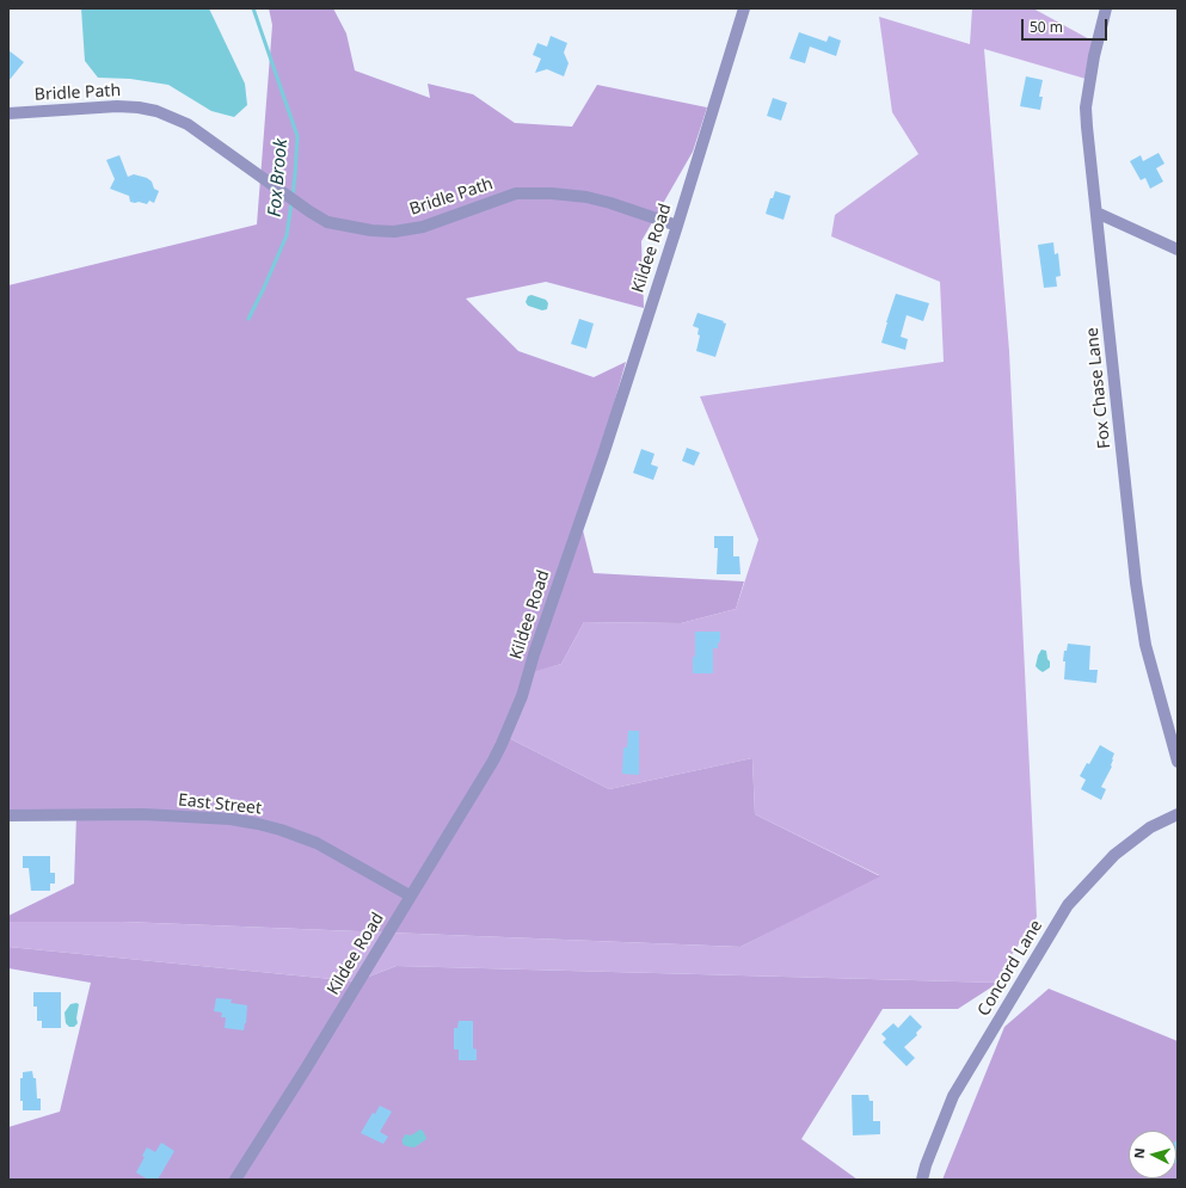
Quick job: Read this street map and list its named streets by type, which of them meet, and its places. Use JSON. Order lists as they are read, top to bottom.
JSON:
{
  "streets": {
    "street": [
      "Bridle Path",
      "Kildee Road",
      "Fox Chase Lane",
      "East Street",
      "Concord Lane"
    ]
  },
  "crossings": [
    ["Bridle Path", "Kildee Road"],
    ["Kildee Road", "East Street"]
  ],
  "water": ["Fox Brook"],
  "scale_bar": "50 m",
  "north": "left"
}
